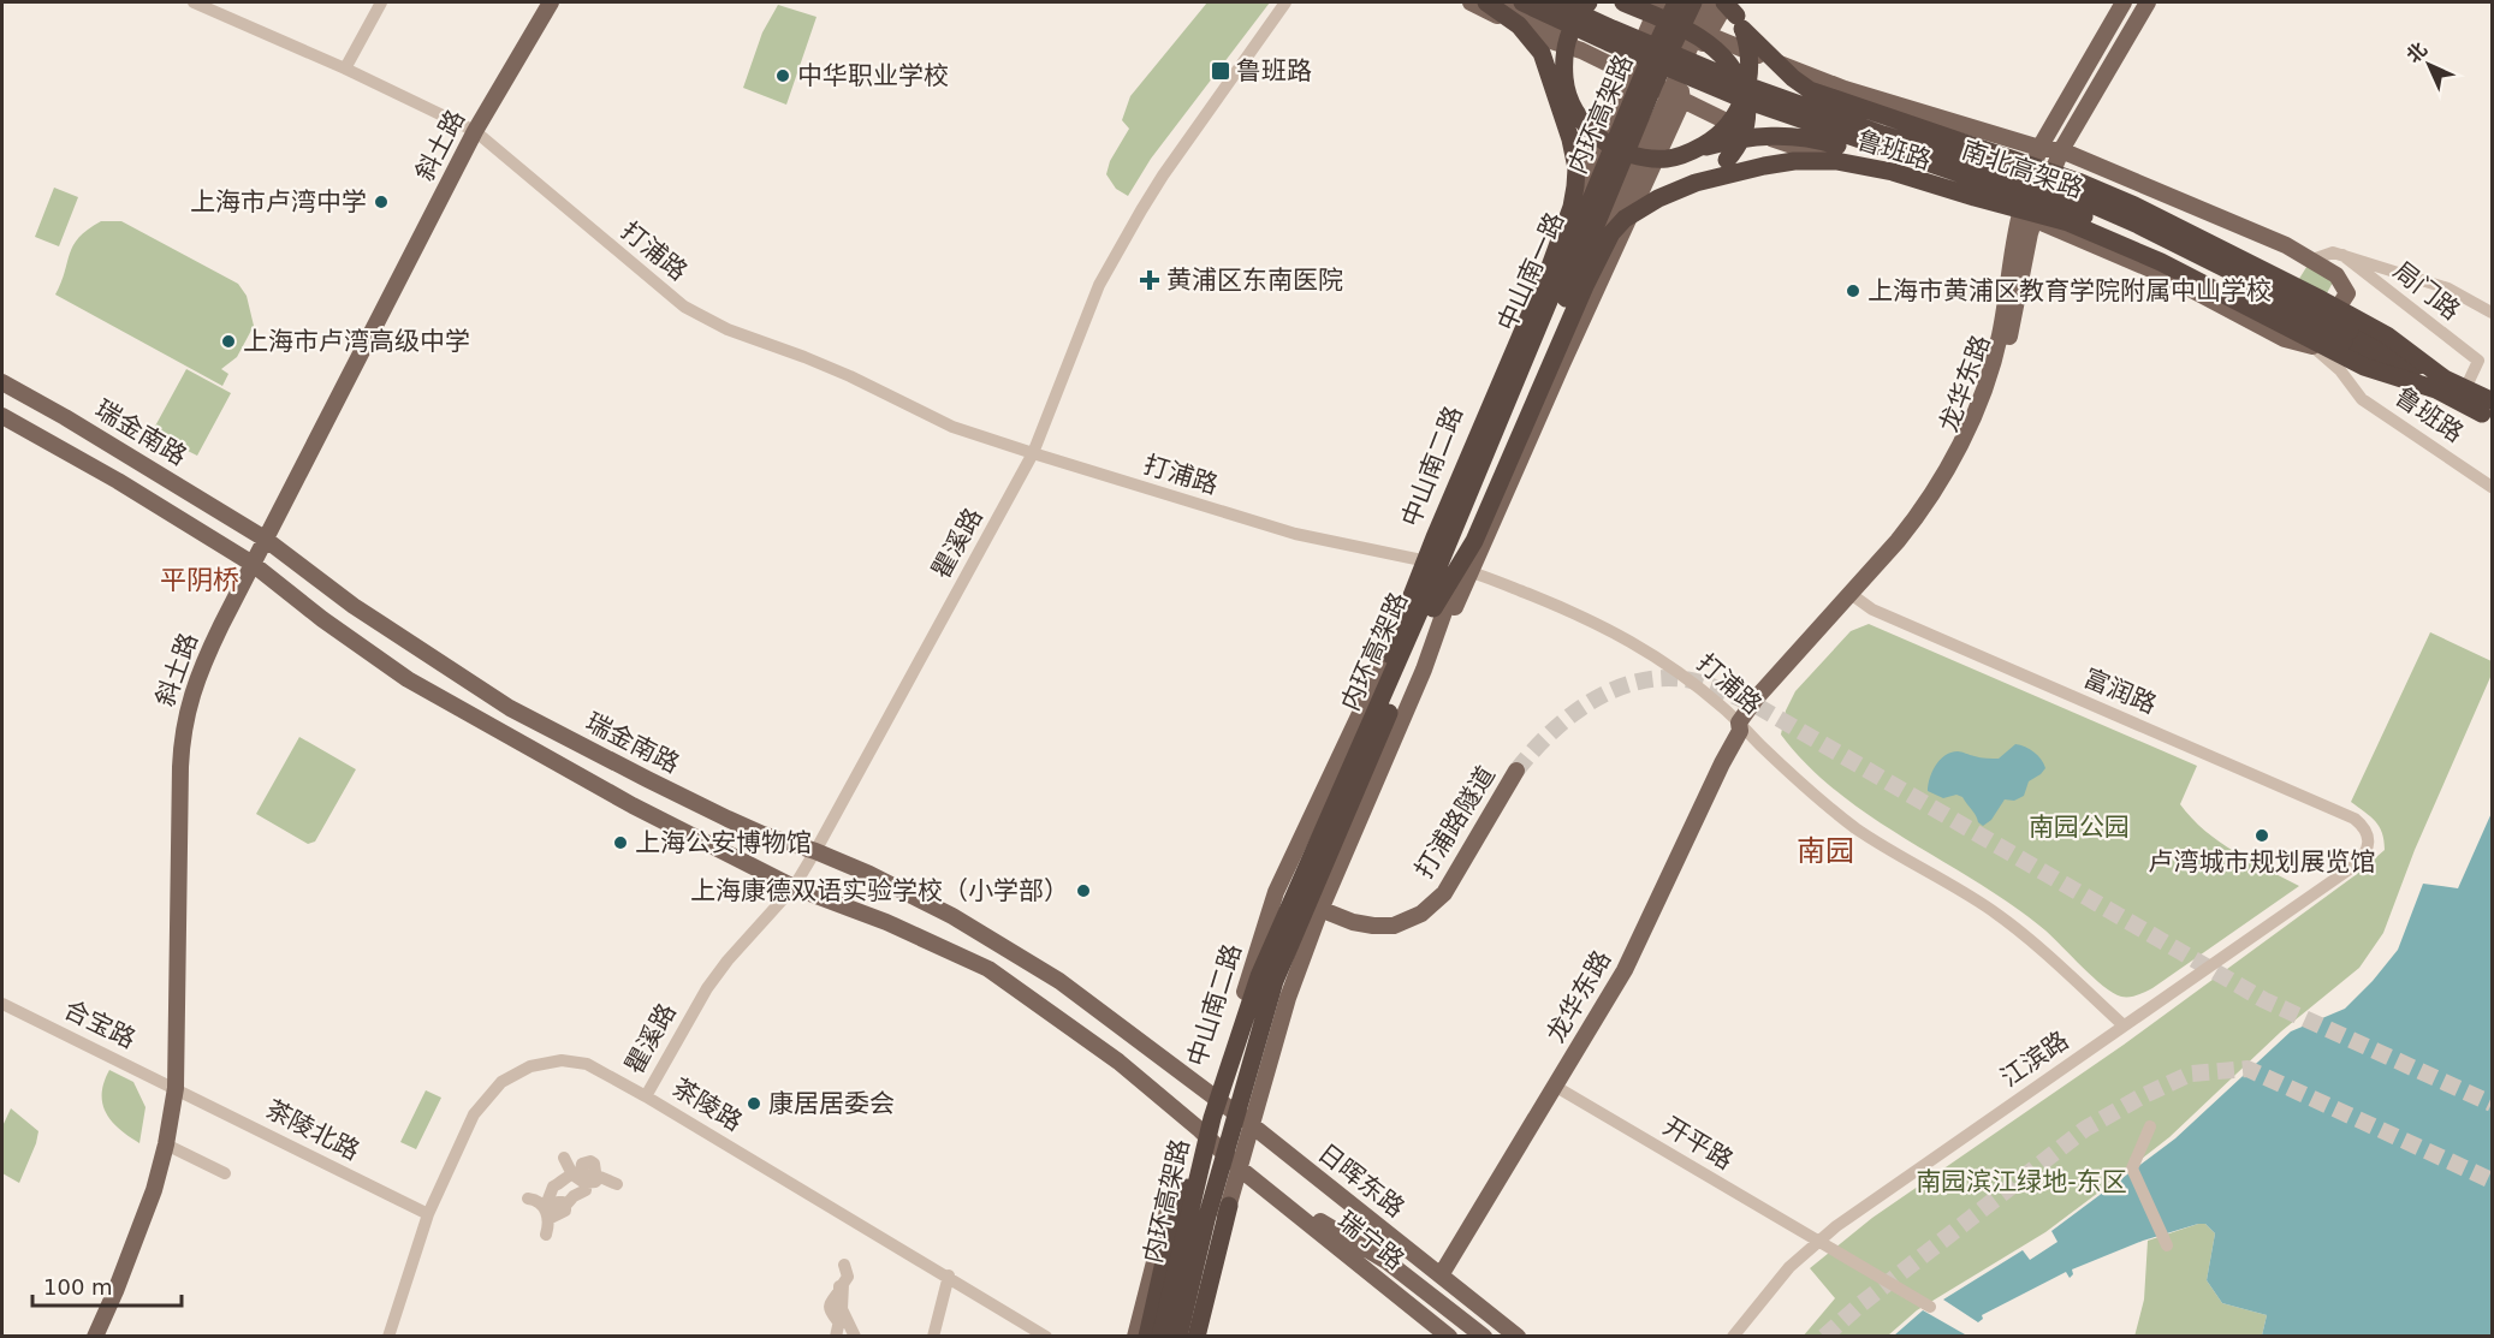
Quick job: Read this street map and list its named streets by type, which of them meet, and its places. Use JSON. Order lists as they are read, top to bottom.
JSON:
{
  "streets": {
    "highway": ["内环高架路", "南北高架路"],
    "main road": [
      "斜土路",
      "鲁班路",
      "中山南一路",
      "龙华东路",
      "瑞金南路",
      "中山南二路",
      "打浦路隧道",
      "日晖东路",
      "瑞宁路"
    ],
    "street": [
      "打浦路",
      "局门路",
      "瞿溪路",
      "富润路",
      "合宝路",
      "江滨路",
      "茶陵路",
      "茶陵北路",
      "开平路"
    ]
  },
  "crossings": [
    ["内环高架路", "中山南二路"],
    ["斜土路", "打浦路"],
    ["斜土路", "瑞金南路"],
    ["斜土路", "合宝路"],
    ["斜土路", "茶陵北路"],
    ["鲁班路", "中山南一路"],
    ["鲁班路", "局门路"],
    ["鲁班路", "龙华东路"],
    ["鲁班路", "中山南二路"],
    ["打浦路", "中山南一路"],
    ["打浦路", "龙华东路"],
    ["打浦路", "中山南二路"],
    ["打浦路", "瞿溪路"],
    ["打浦路", "江滨路"],
    ["中山南一路", "中山南二路"],
    ["龙华东路", "富润路"],
    ["龙华东路", "开平路"],
    ["龙华东路", "日晖东路"],
    ["瑞金南路", "中山南二路"],
    ["瑞金南路", "瞿溪路"],
    ["瑞金南路", "日晖东路"],
    ["中山南二路", "打浦路隧道"],
    ["瞿溪路", "茶陵路"],
    ["富润路", "江滨路"],
    ["合宝路", "茶陵北路"],
    ["江滨路", "开平路"],
    ["茶陵路", "茶陵北路"]
  ],
  "districts": ["平阴桥", "南园"],
  "parks": ["南园公园", "南园滨江绿地-东区"],
  "places": {
    "transit": ["鲁班路"],
    "other": [
      "中华职业学校",
      "上海市卢湾中学",
      "上海市黄浦区教育学院附属中山学校",
      "上海市卢湾高级中学",
      "卢湾城市规划展览馆",
      "上海公安博物馆",
      "上海康德双语实验学校（小学部）",
      "康居居委会"
    ],
    "health": ["黄浦区东南医院"]
  },
  "scale_bar": "100 m",
  "north": "top left"
}
